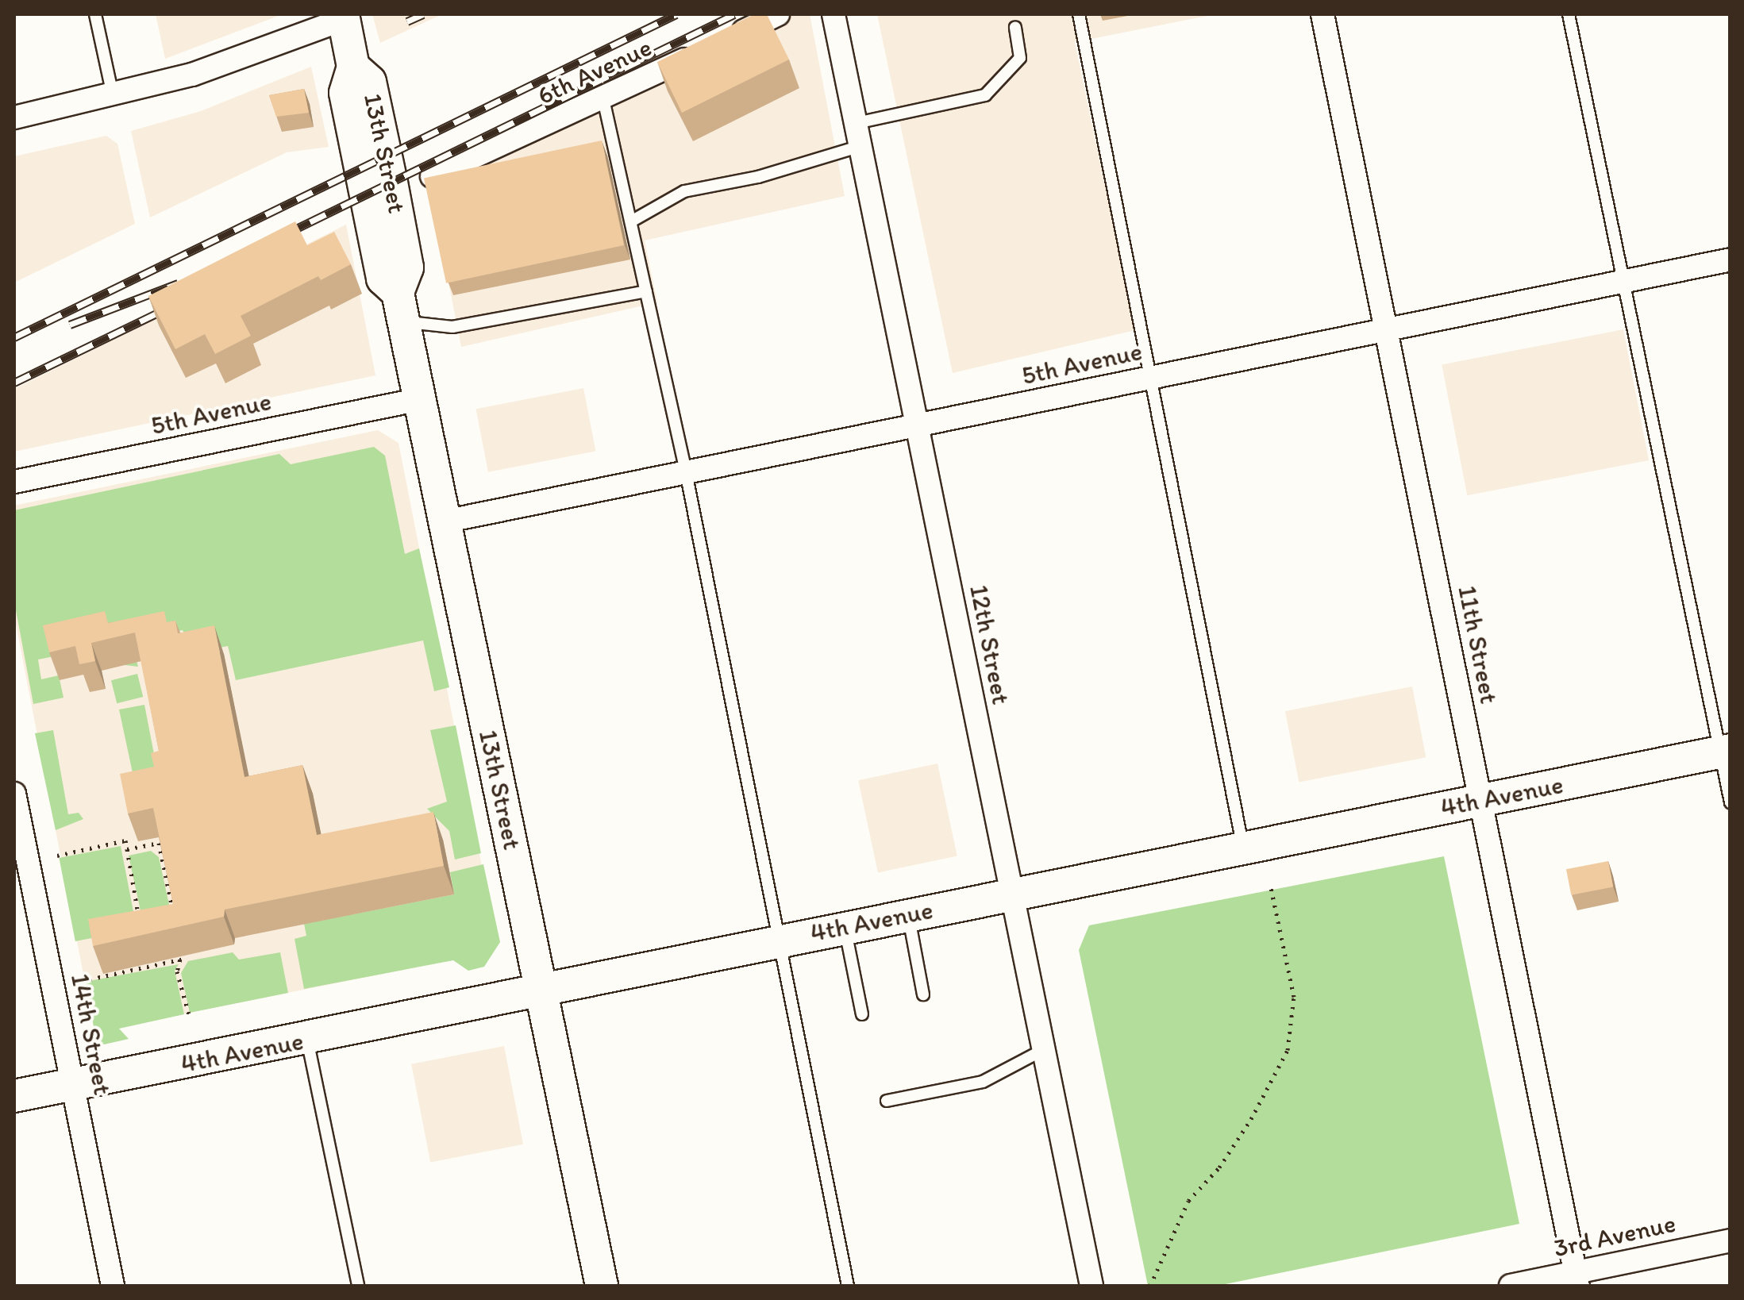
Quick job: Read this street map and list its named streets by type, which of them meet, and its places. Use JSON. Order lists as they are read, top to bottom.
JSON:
{
  "streets": {
    "street": [
      "6th Avenue",
      "13th Street",
      "5th Avenue",
      "12th Street",
      "11th Street",
      "4th Avenue",
      "14th Street",
      "3rd Avenue"
    ]
  },
  "crossings": [
    ["13th Street", "5th Avenue"],
    ["13th Street", "4th Avenue"],
    ["5th Avenue", "12th Street"],
    ["5th Avenue", "11th Street"],
    ["12th Street", "4th Avenue"],
    ["11th Street", "4th Avenue"],
    ["11th Street", "3rd Avenue"],
    ["4th Avenue", "14th Street"]
  ]
}
